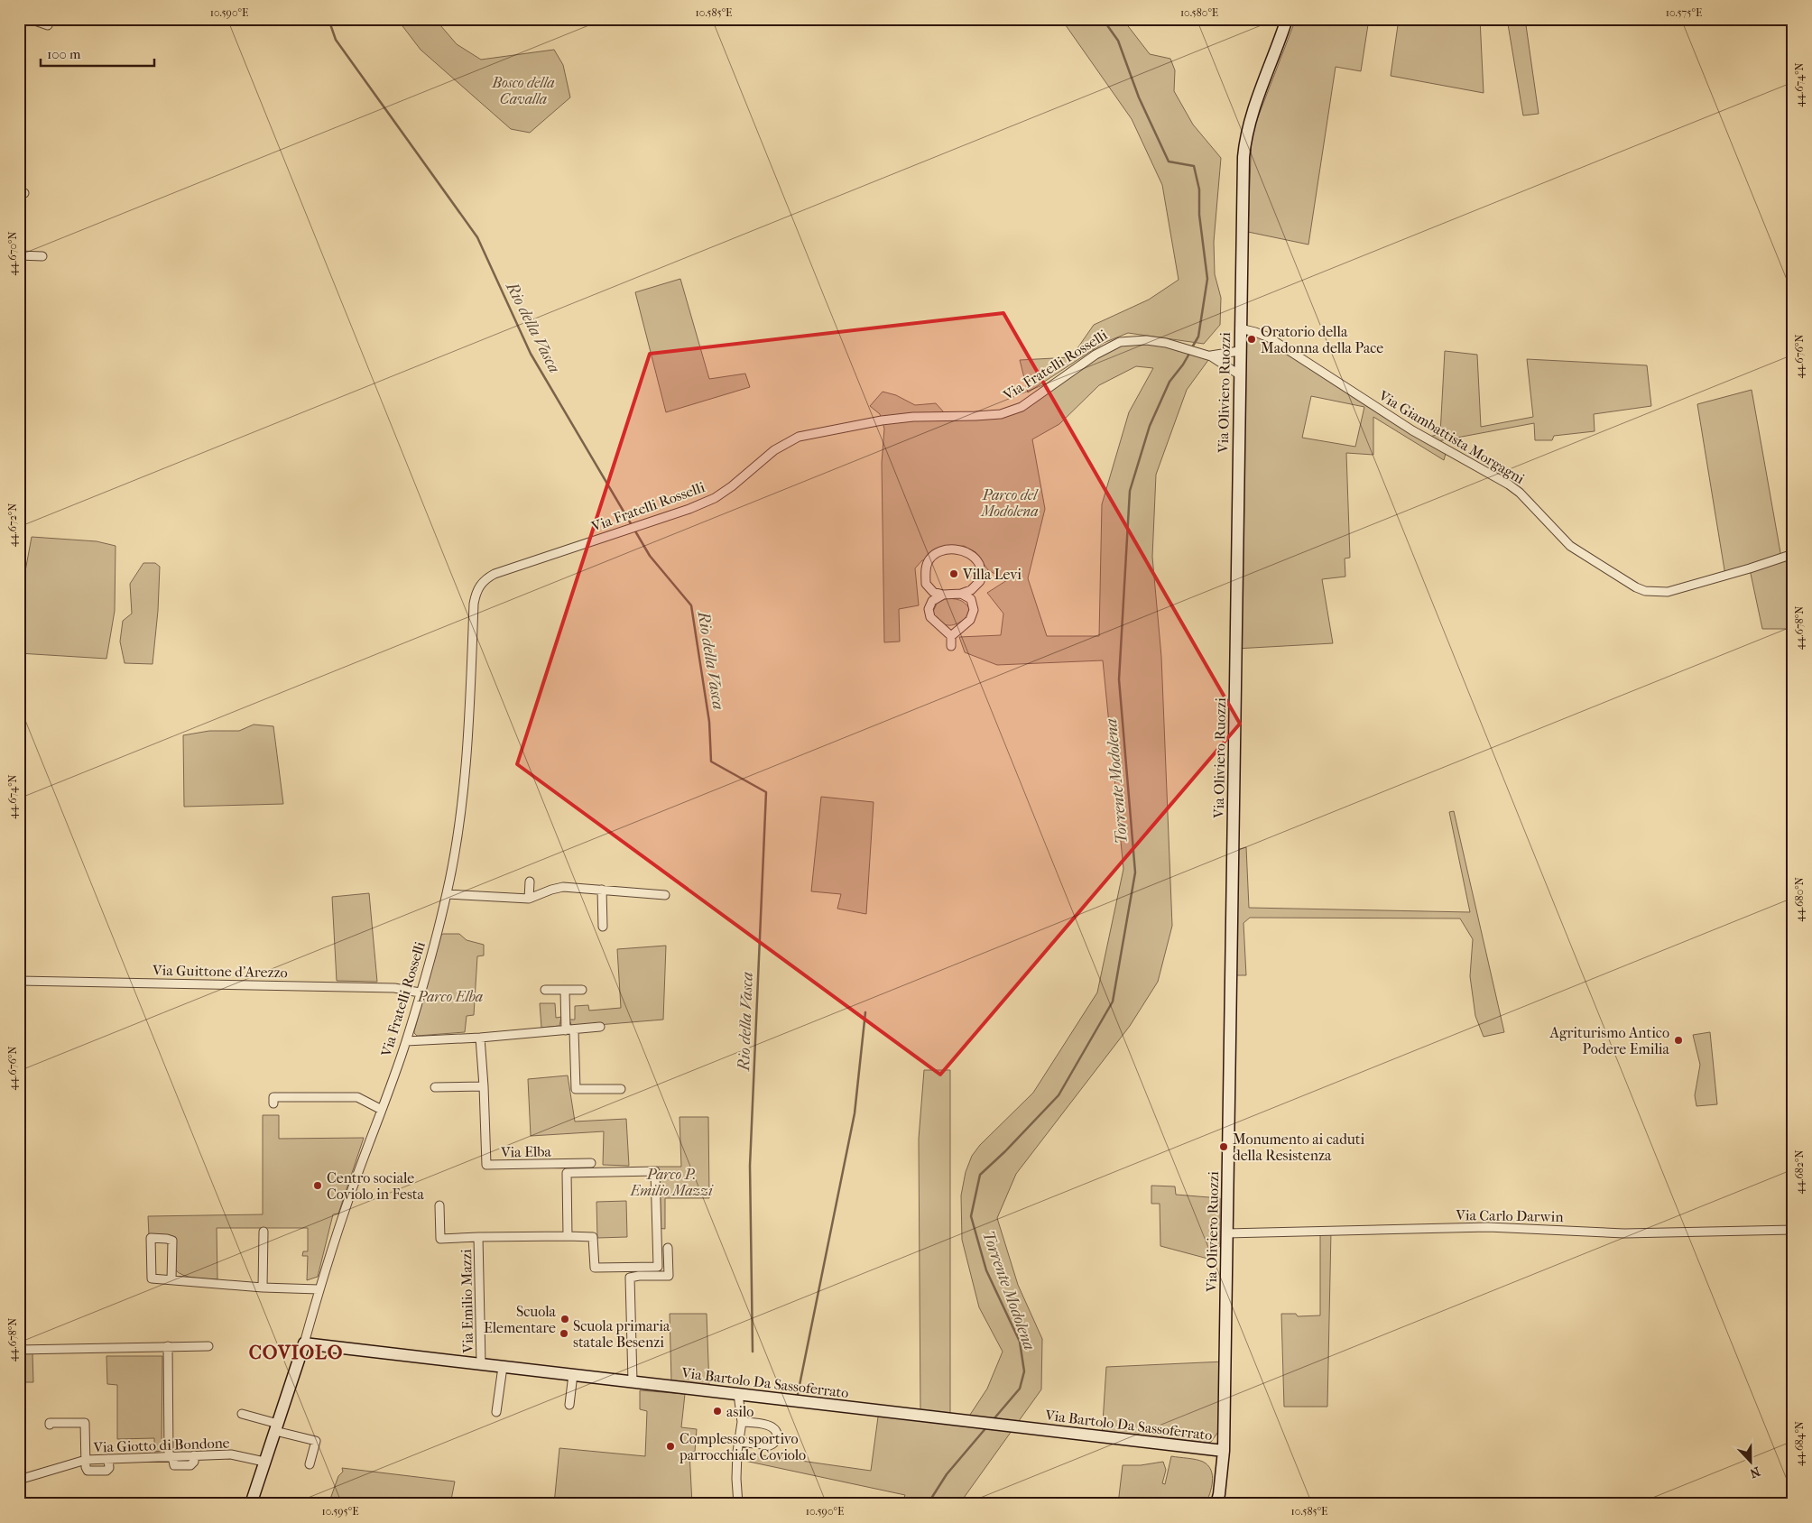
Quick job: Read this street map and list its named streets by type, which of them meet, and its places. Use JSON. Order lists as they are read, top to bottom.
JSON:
{
  "streets": {
    "street": [
      "Via Fratelli Rosselli",
      "Via Oliviero Ruozzi",
      "Via Giambattista Morgagni",
      "Via Guittone d'Arezzo",
      "Via Elba",
      "Via Carlo Darwin",
      "Via Emilio Mazzi",
      "Via Bartolo Da Sassoferrato",
      "Via Giotto di Bondone"
    ]
  },
  "crossings": [
    ["Via Fratelli Rosselli", "Via Oliviero Ruozzi"],
    ["Via Fratelli Rosselli", "Via Guittone d'Arezzo"],
    ["Via Fratelli Rosselli", "Via Bartolo Da Sassoferrato"],
    ["Via Fratelli Rosselli", "Via Giotto di Bondone"],
    ["Via Oliviero Ruozzi", "Via Giambattista Morgagni"],
    ["Via Oliviero Ruozzi", "Via Carlo Darwin"],
    ["Via Oliviero Ruozzi", "Via Bartolo Da Sassoferrato"],
    ["Via Emilio Mazzi", "Via Bartolo Da Sassoferrato"]
  ],
  "districts": ["COVIOLO"],
  "water": ["Rio della Vasca", "Torrente Modolena"],
  "parks": [
    "Bosco della Cavalla",
    "Parco del Modolena",
    "Parco Elba",
    "Parco P. Emilio Mazzi"
  ],
  "places": [
    "Oratorio della Madonna della Pace",
    "Villa Levi",
    "Agriturismo Antico Podere Emilia",
    "Monumento ai caduti della Resistenza",
    "Centro sociale Coviolo in Festa",
    "Scuola Elementare",
    "Scuola primaria statale Besenzi",
    "asilo",
    "Complesso sportivo parrocchiale Coviolo"
  ],
  "scale_bar": "100 m",
  "north": "bottom",
  "coordinates": [
    "10.590°E",
    "10.585°E",
    "10.580°E",
    "10.575°E",
    "44.674°N",
    "44.670°N",
    "44.676°N",
    "44.672°N",
    "44.678°N",
    "44.680°N",
    "44.682°N",
    "44.684°N",
    "10.595°E"
  ]
}
